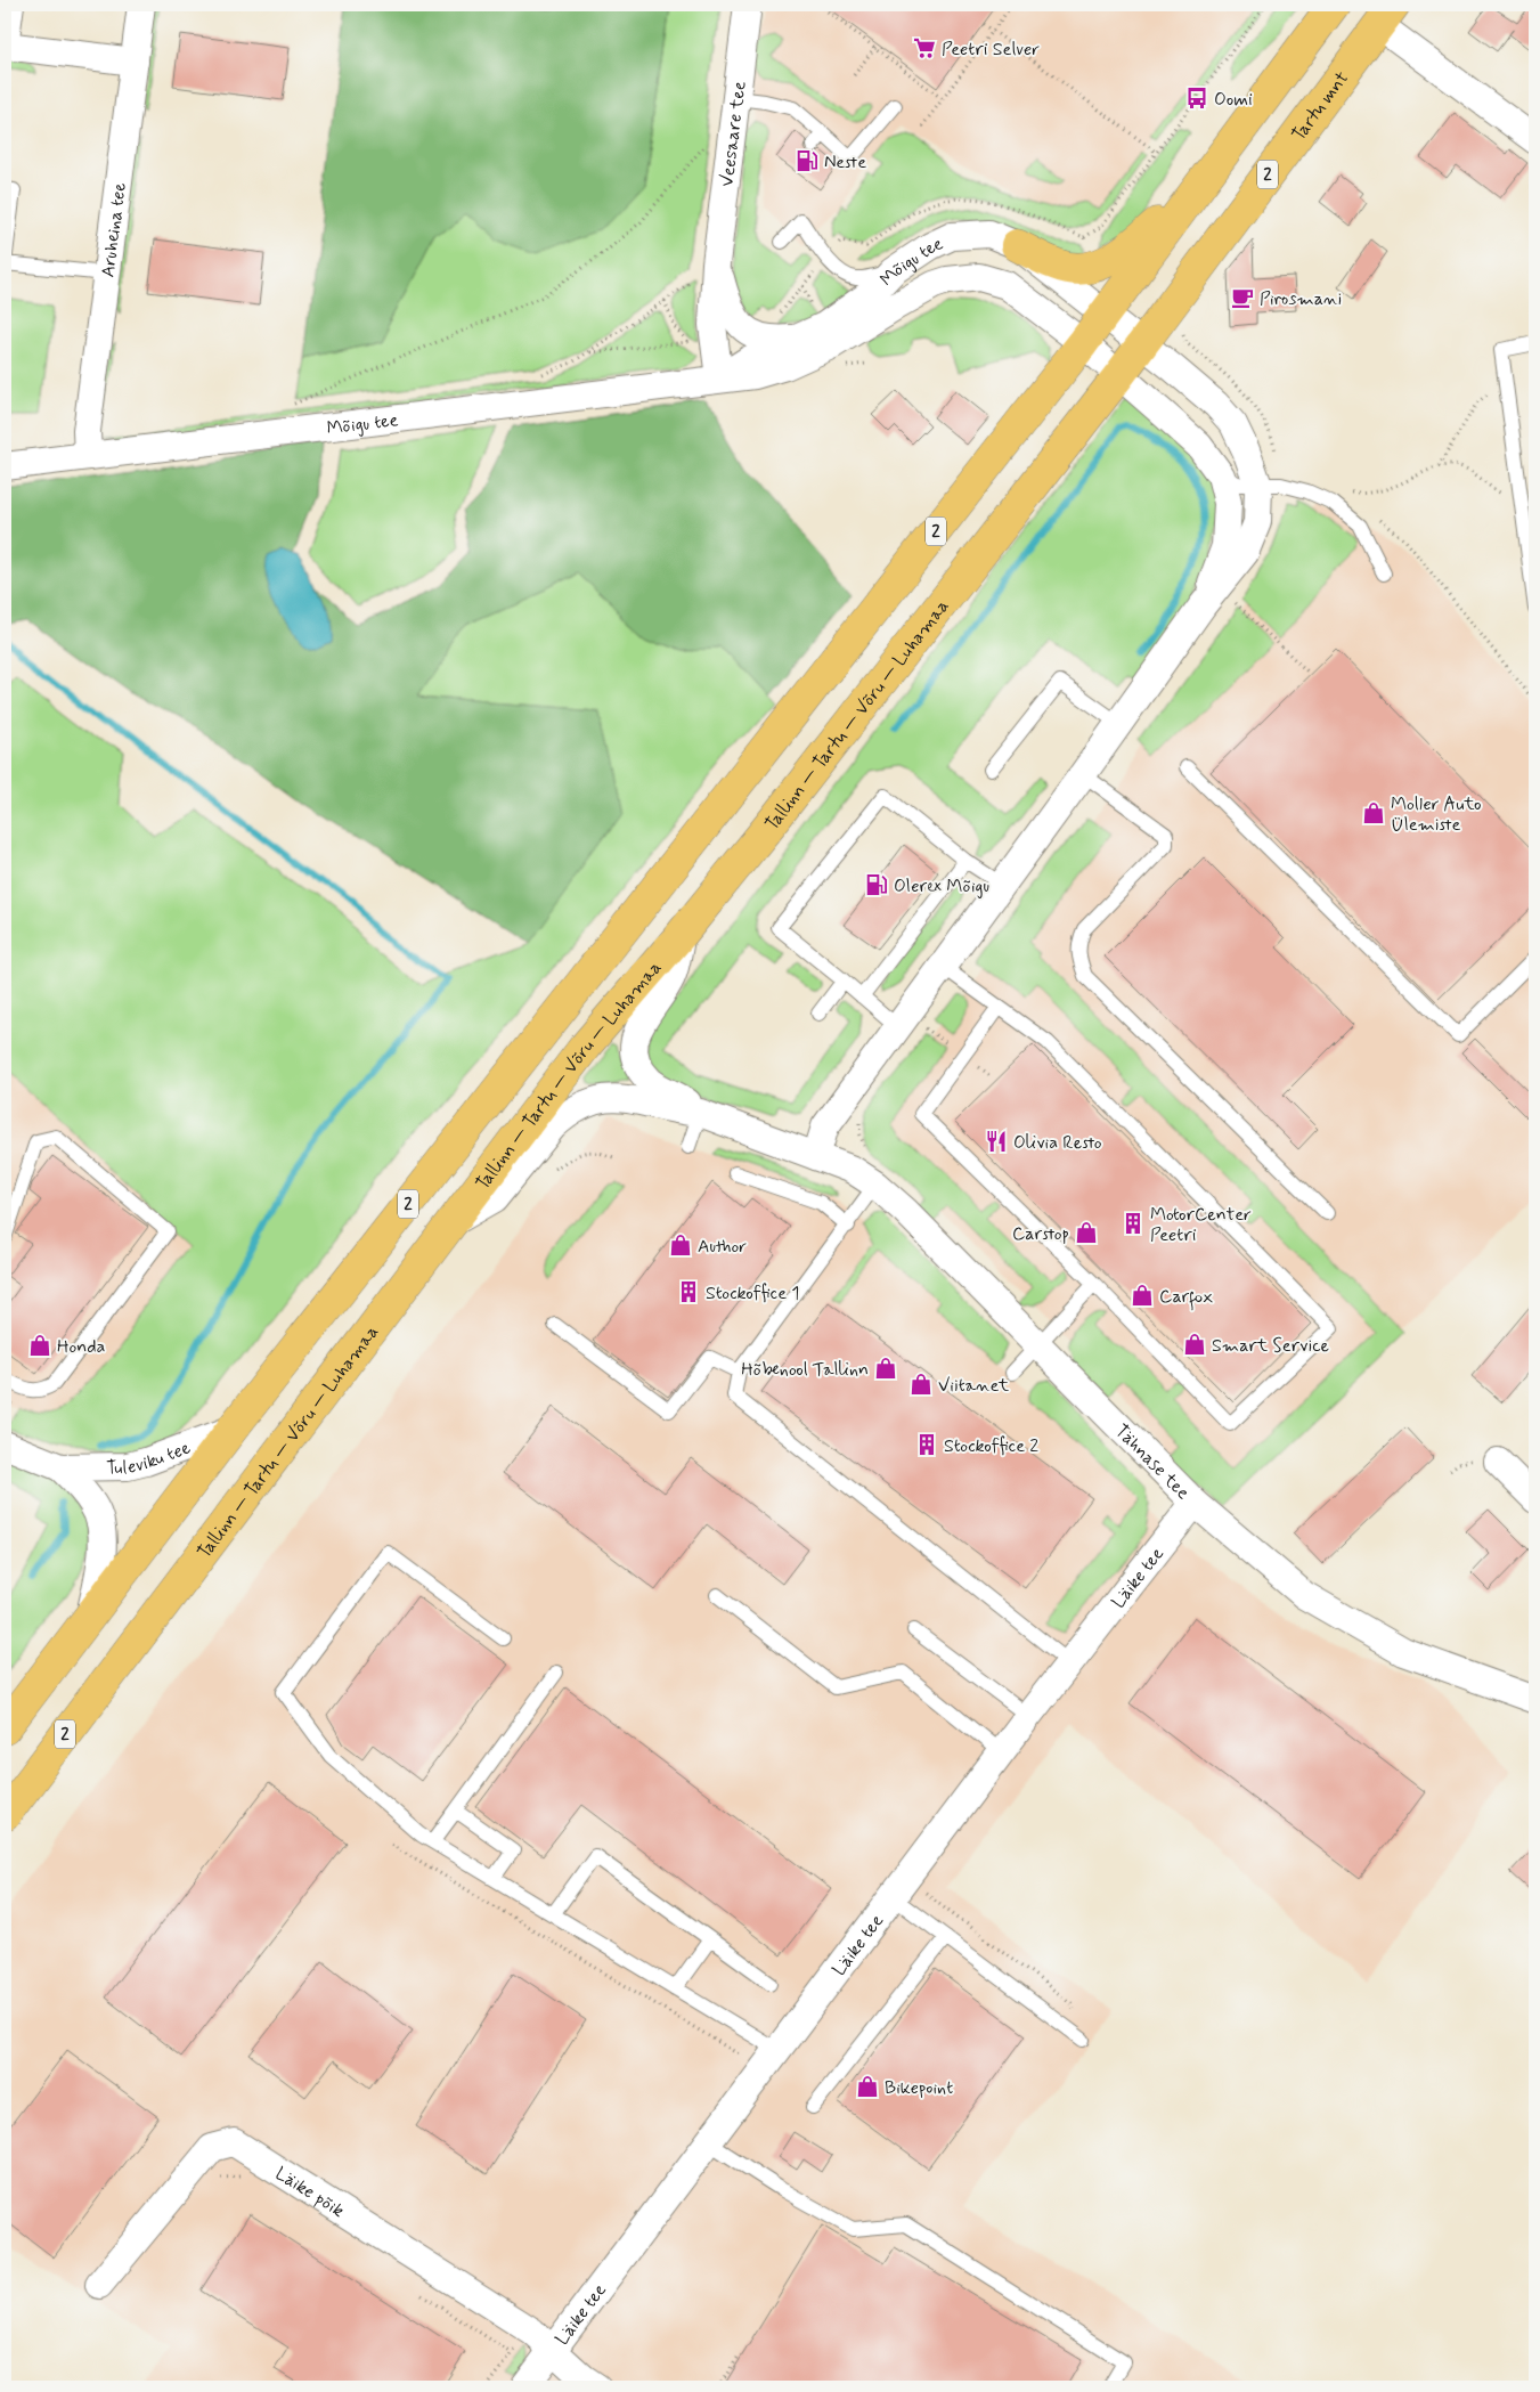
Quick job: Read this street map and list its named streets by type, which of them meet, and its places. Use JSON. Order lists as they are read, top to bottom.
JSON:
{
  "streets": {
    "highway": ["Tartu mnt", "2", "Tallinn — Tartu — Võru — Luhamaa"],
    "street": [
      "Veesaare tee",
      "Aruheina tee",
      "Mõigu tee",
      "Tuleviku tee",
      "Tähnase tee",
      "Läike tee",
      "Läike põik"
    ]
  },
  "crossings": [
    ["Tartu mnt", "Mõigu tee"],
    ["Tartu mnt", "Tallinn — Tartu — Võru — Luhamaa"],
    ["Veesaare tee", "Mõigu tee"],
    ["2", "Mõigu tee"],
    ["2", "Tuleviku tee"],
    ["Aruheina tee", "Mõigu tee"],
    ["Mõigu tee", "Tallinn — Tartu — Võru — Luhamaa"],
    ["Tähnase tee", "Läike tee"],
    ["Läike tee", "Läike põik"]
  ],
  "places": {
    "supermarket": ["Peetri Selver"],
    "bus stop": ["Oomi"],
    "fuel station": ["Neste", "Olerex Mõigu"],
    "cafe": ["Pirosmani"],
    "shop": [
      "Moller Auto Ülemiste",
      "Carstop",
      "Author",
      "Carfox",
      "Smart Service",
      "Honda",
      "Hõbenool Tallinn",
      "Viitanet",
      "Bikepoint"
    ],
    "restaurant": ["Olivia Resto"],
    "building": ["MotorCenter Peetri", "Stockoffice 1", "Stockoffice 2"]
  }
}
